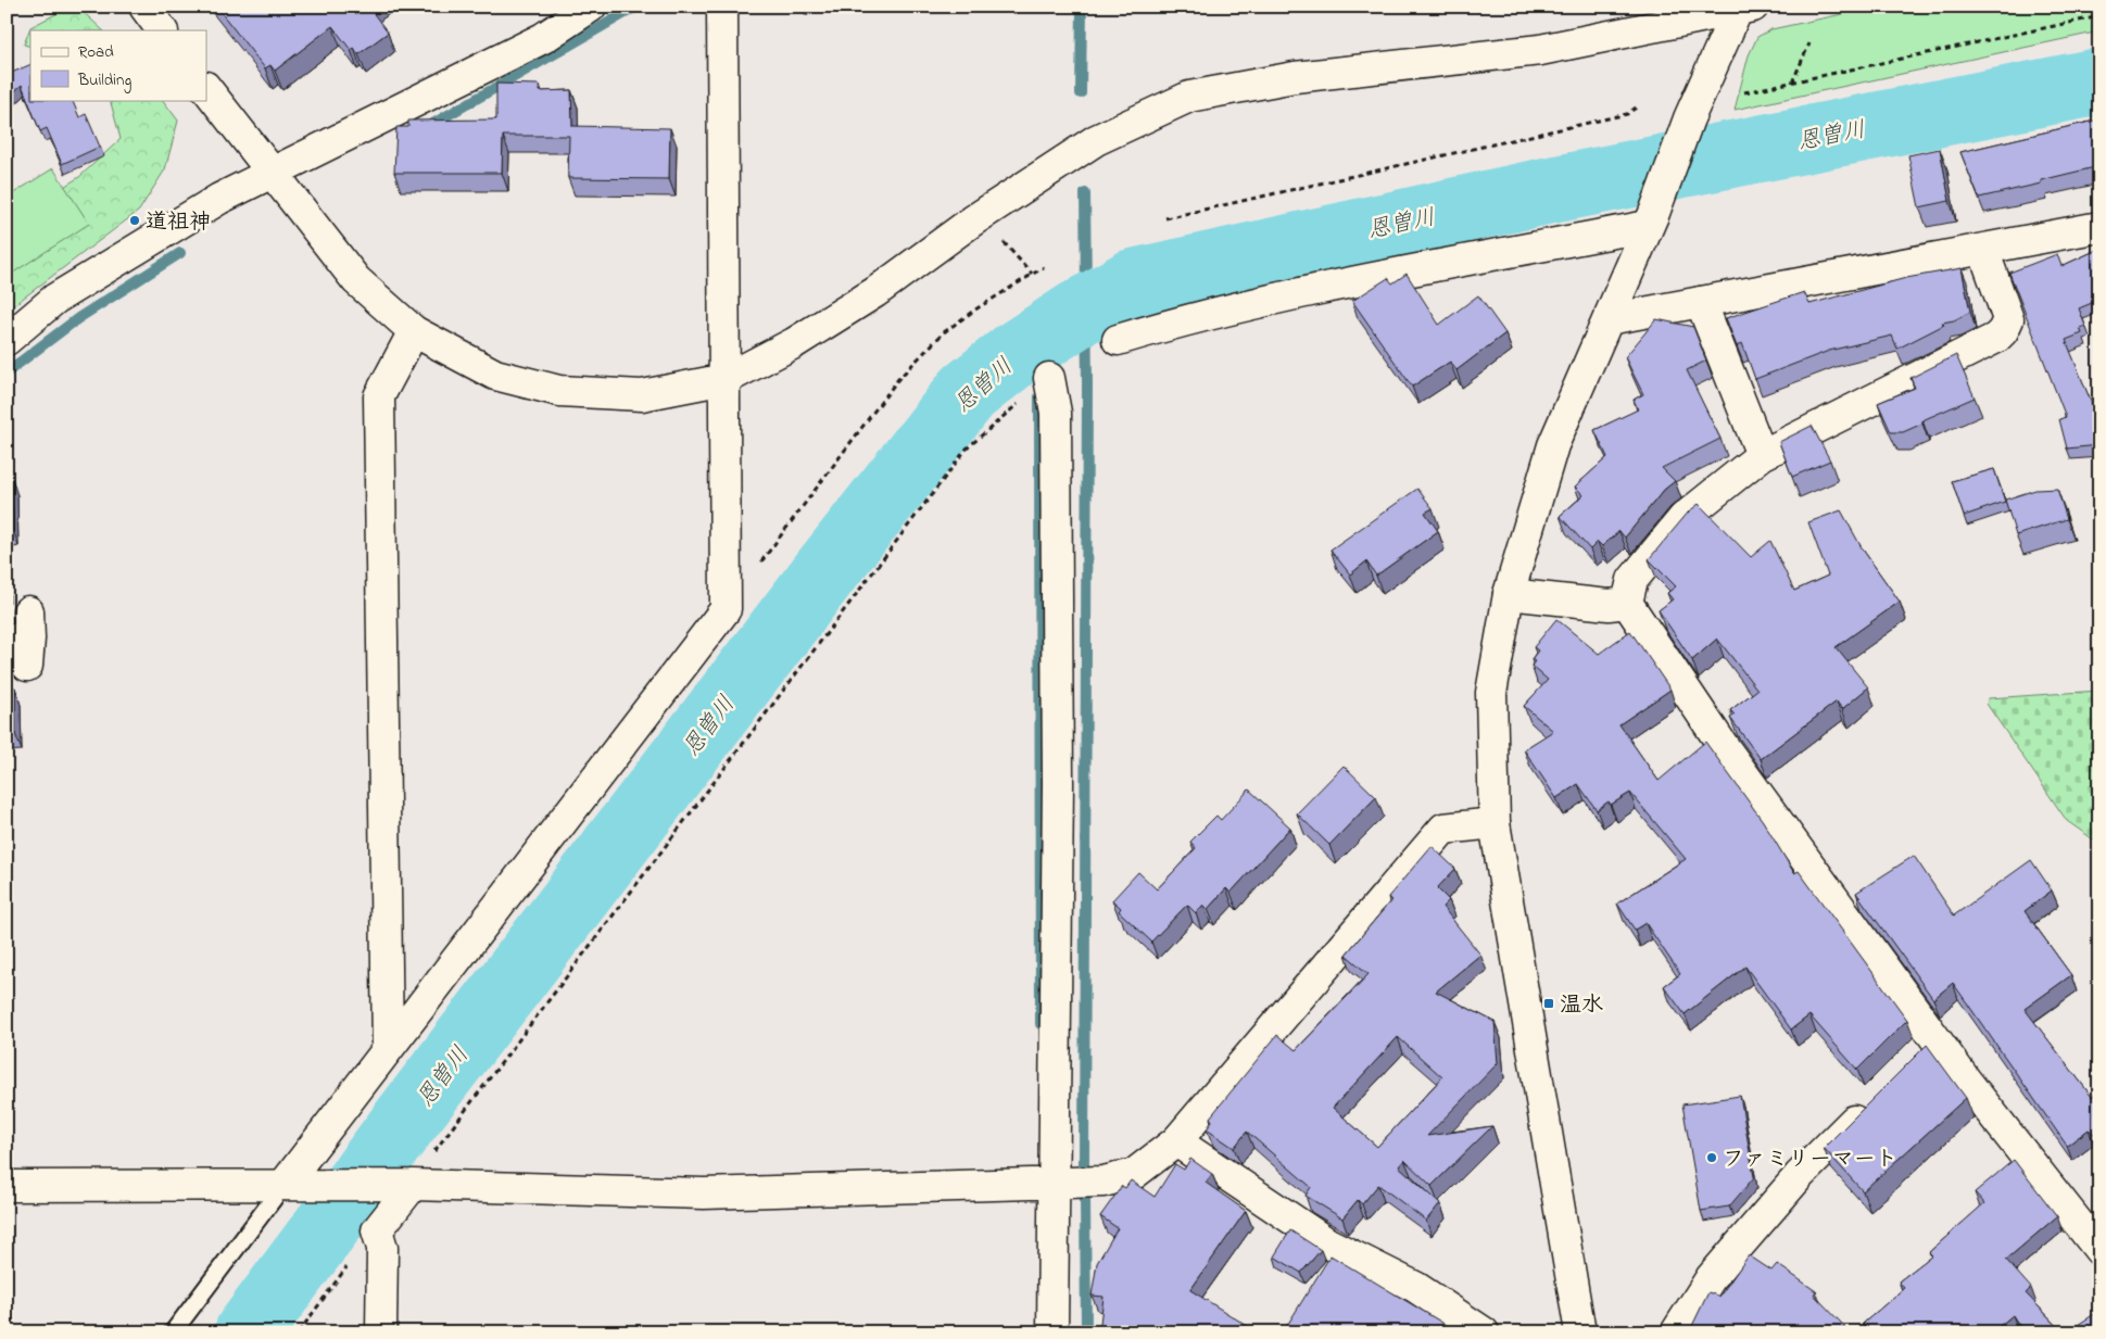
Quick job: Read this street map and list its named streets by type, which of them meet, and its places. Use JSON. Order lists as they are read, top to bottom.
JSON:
{
  "water": ["恩曽川"],
  "places": {
    "other": ["道祖神", "ファミリーマート"],
    "transit": ["温水"]
  },
  "legend": ["Road", "Building"]
}
